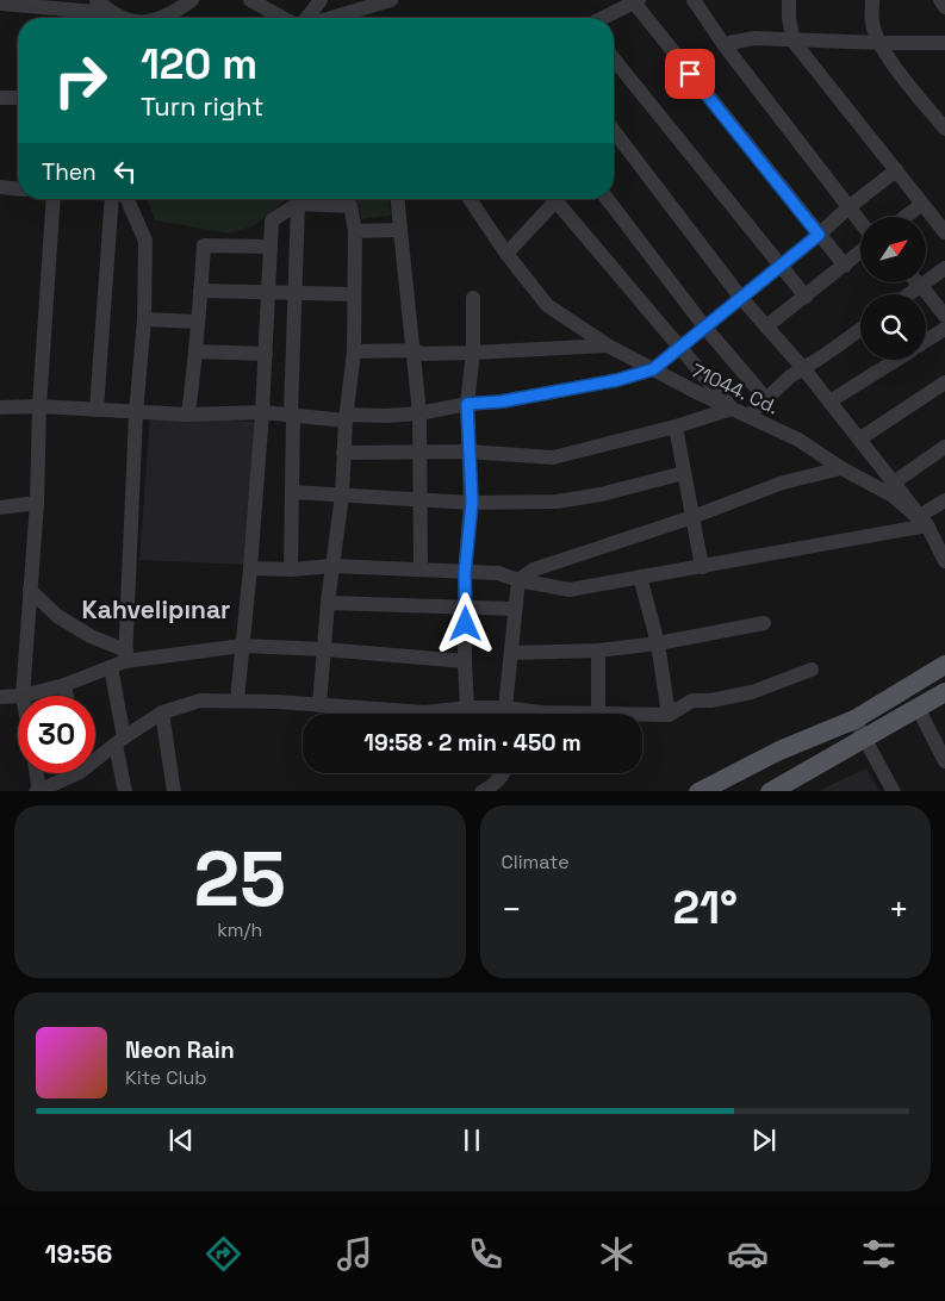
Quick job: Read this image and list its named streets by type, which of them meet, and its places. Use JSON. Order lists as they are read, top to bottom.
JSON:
{
  "streets": {
    "street": ["71044. Cd."]
  },
  "districts": ["Kahvelipınar"],
  "north": "top right",
  "page": {
    "turn": ["120 m", "Turn right"],
    "then": "Then",
    "limit": "30",
    "trip": "19:58 · 2 min · 450 m",
    "tile": [
      ["25", "km/h"],
      "Climate"
    ],
    "heat": ["−", "21°", "+"],
    "song": ["Neon Rain", "Kite Club"],
    "tabs": "19:56"
  }
}
